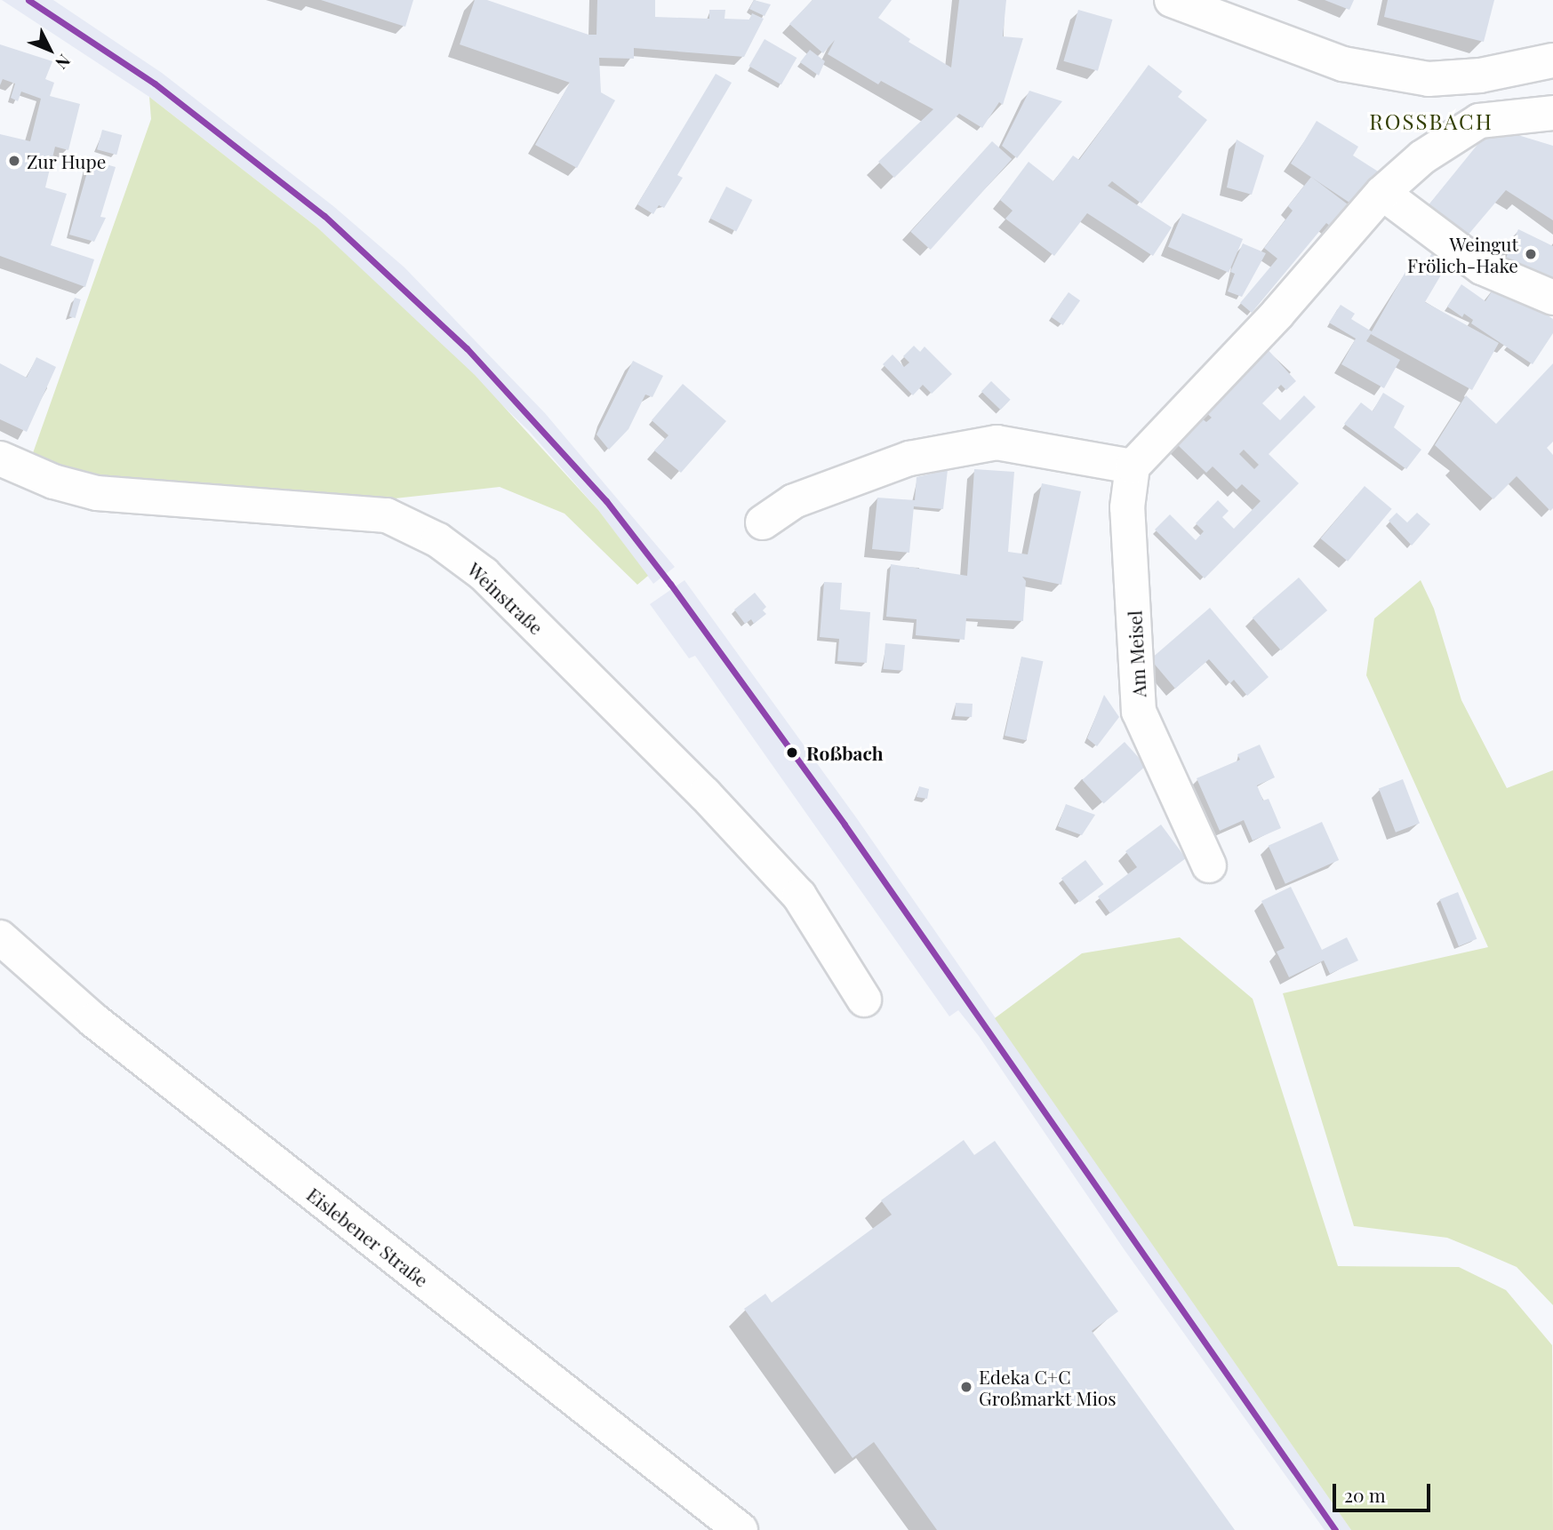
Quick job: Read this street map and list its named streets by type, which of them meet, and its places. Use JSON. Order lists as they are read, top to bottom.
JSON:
{
  "streets": {
    "street": ["Weinstraße", "Am Meisel", "Eislebener Straße"]
  },
  "districts": ["ROSSBACH"],
  "places": [
    "Zur Hupe",
    "Weingut Frölich-Hake",
    "Roßbach",
    "Edeka C+C Großmarkt Mios"
  ],
  "scale_bar": "20 m",
  "north": "bottom right"
}
